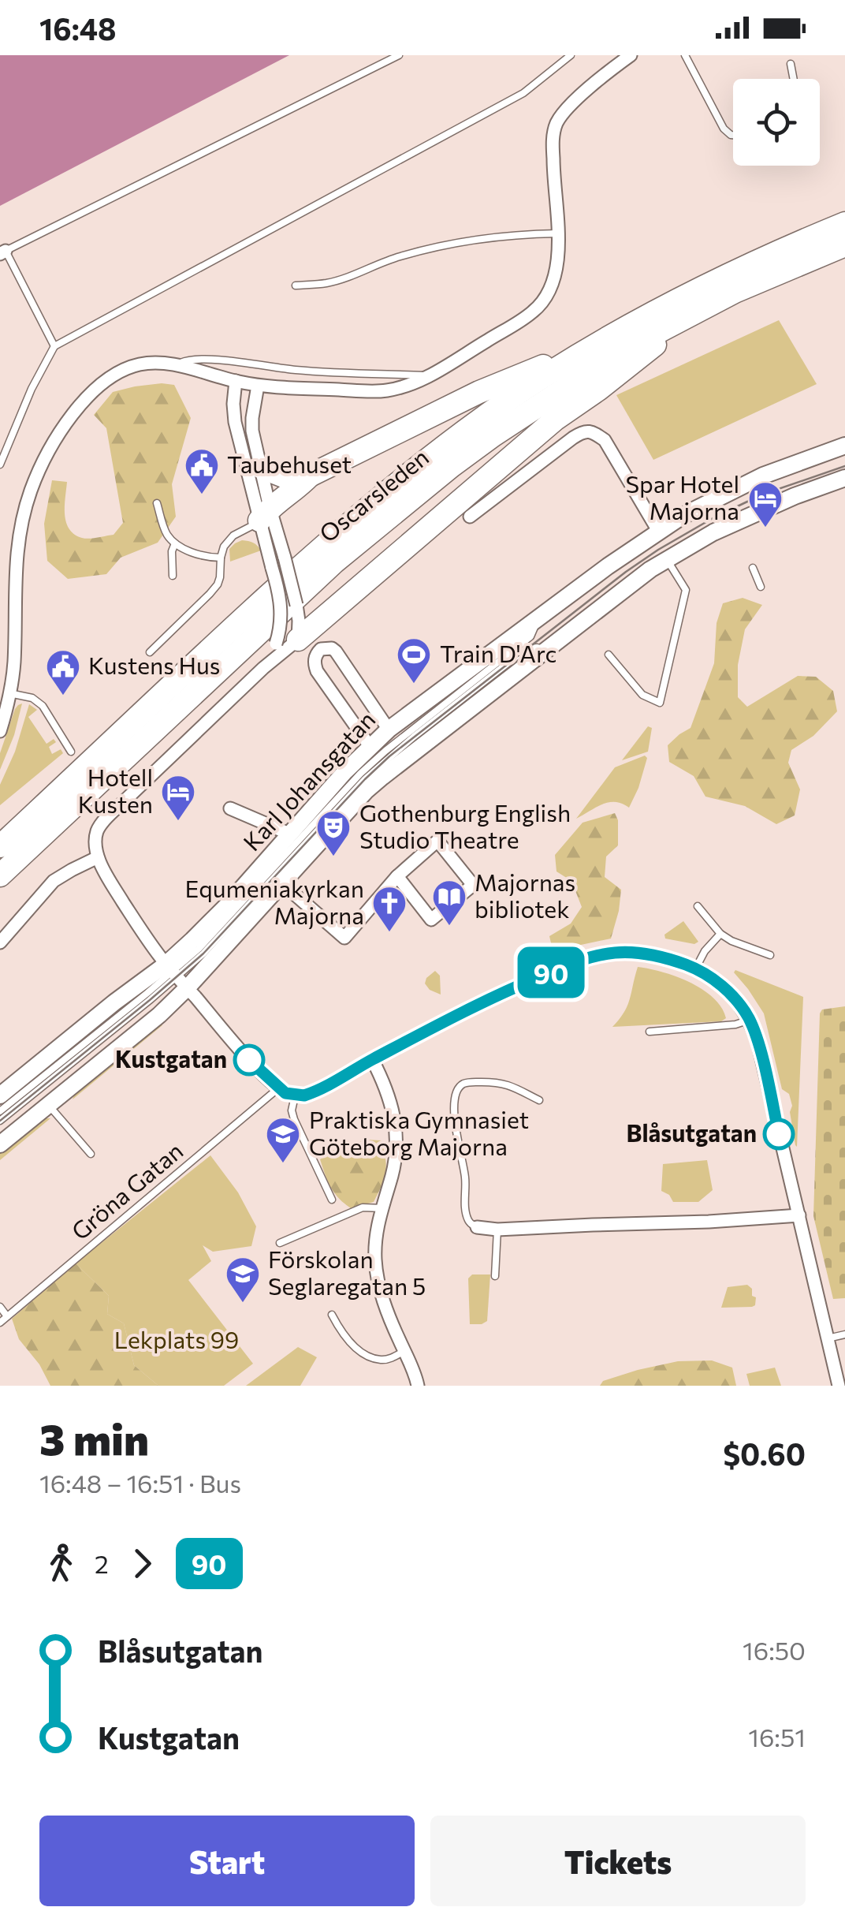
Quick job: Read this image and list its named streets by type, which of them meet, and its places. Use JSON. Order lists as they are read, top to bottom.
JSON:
{
  "streets": {
    "highway": ["Oscarsleden"],
    "street": ["Karl Johansgatan"],
    "lane": ["Gröna Gatan"]
  },
  "parks": ["Lekplats 99"],
  "places": {
    "public building": ["Taubehuset", "Kustens Hus"],
    "hotel": ["Spar Hotel Majorna", "Hotell Kusten"],
    "sports": ["Train D'Arc"],
    "theatre": ["Gothenburg English Studio Theatre"],
    "library": ["Majornas bibliotek"],
    "church": ["Equmeniakyrkan Majorna"],
    "other": ["Kustgatan", "Blåsutgatan"],
    "school or university": ["Praktiska Gymnasiet Göteborg Majorna", "Förskolan Seglaregatan 5"]
  },
  "lines": ["bus line 90"],
  "page": {
    "status": "16:48",
    "on_map": "90",
    "heading": ["3 min", "16:48 – 16:51 · Bus", "$0.60"],
    "legs": ["2", "90"],
    "list": [
      {
        "name": "Blåsutgatan",
        "value": "16:50"
      },
      {
        "name": "Kustgatan",
        "value": "16:51"
      }
    ],
    "buttons": ["Start", "Tickets"]
  }
}
